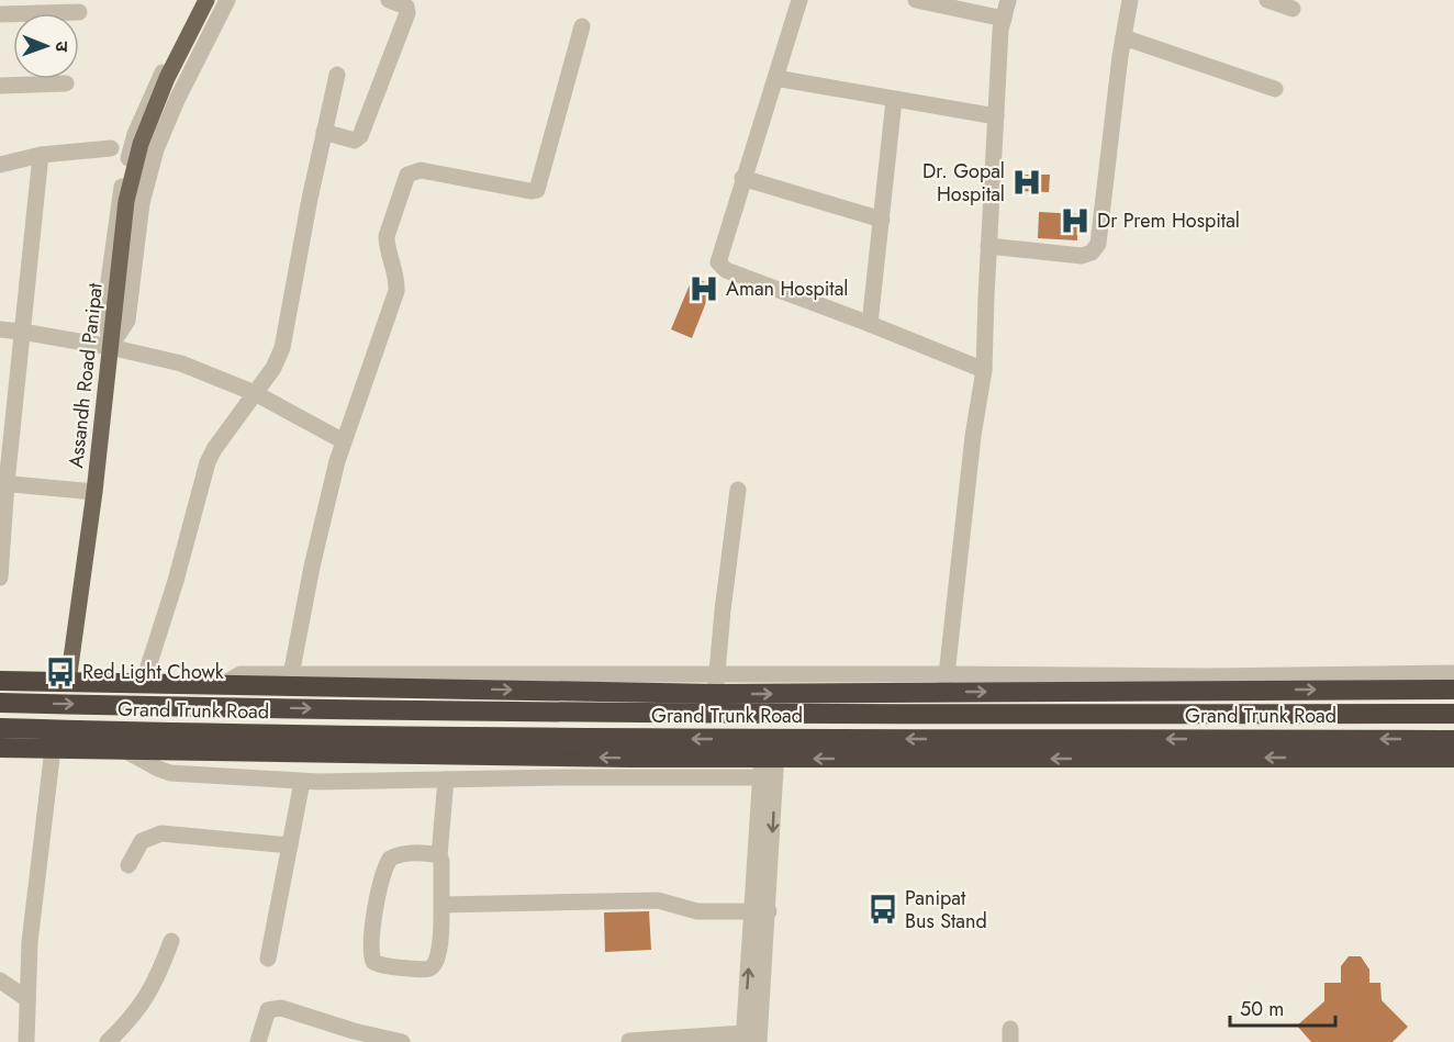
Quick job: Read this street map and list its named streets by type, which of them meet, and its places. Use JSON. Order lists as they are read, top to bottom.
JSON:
{
  "streets": {
    "highway": ["Grand Trunk Road"],
    "main road": ["Assandh Road Panipat"]
  },
  "places": {
    "hospital": ["Dr. Gopal Hospital", "Dr Prem Hospital", "Aman Hospital"],
    "bus stop": ["Red Light Chowk", "Panipat Bus Stand"]
  },
  "scale_bar": "50 m",
  "north": "right"
}
